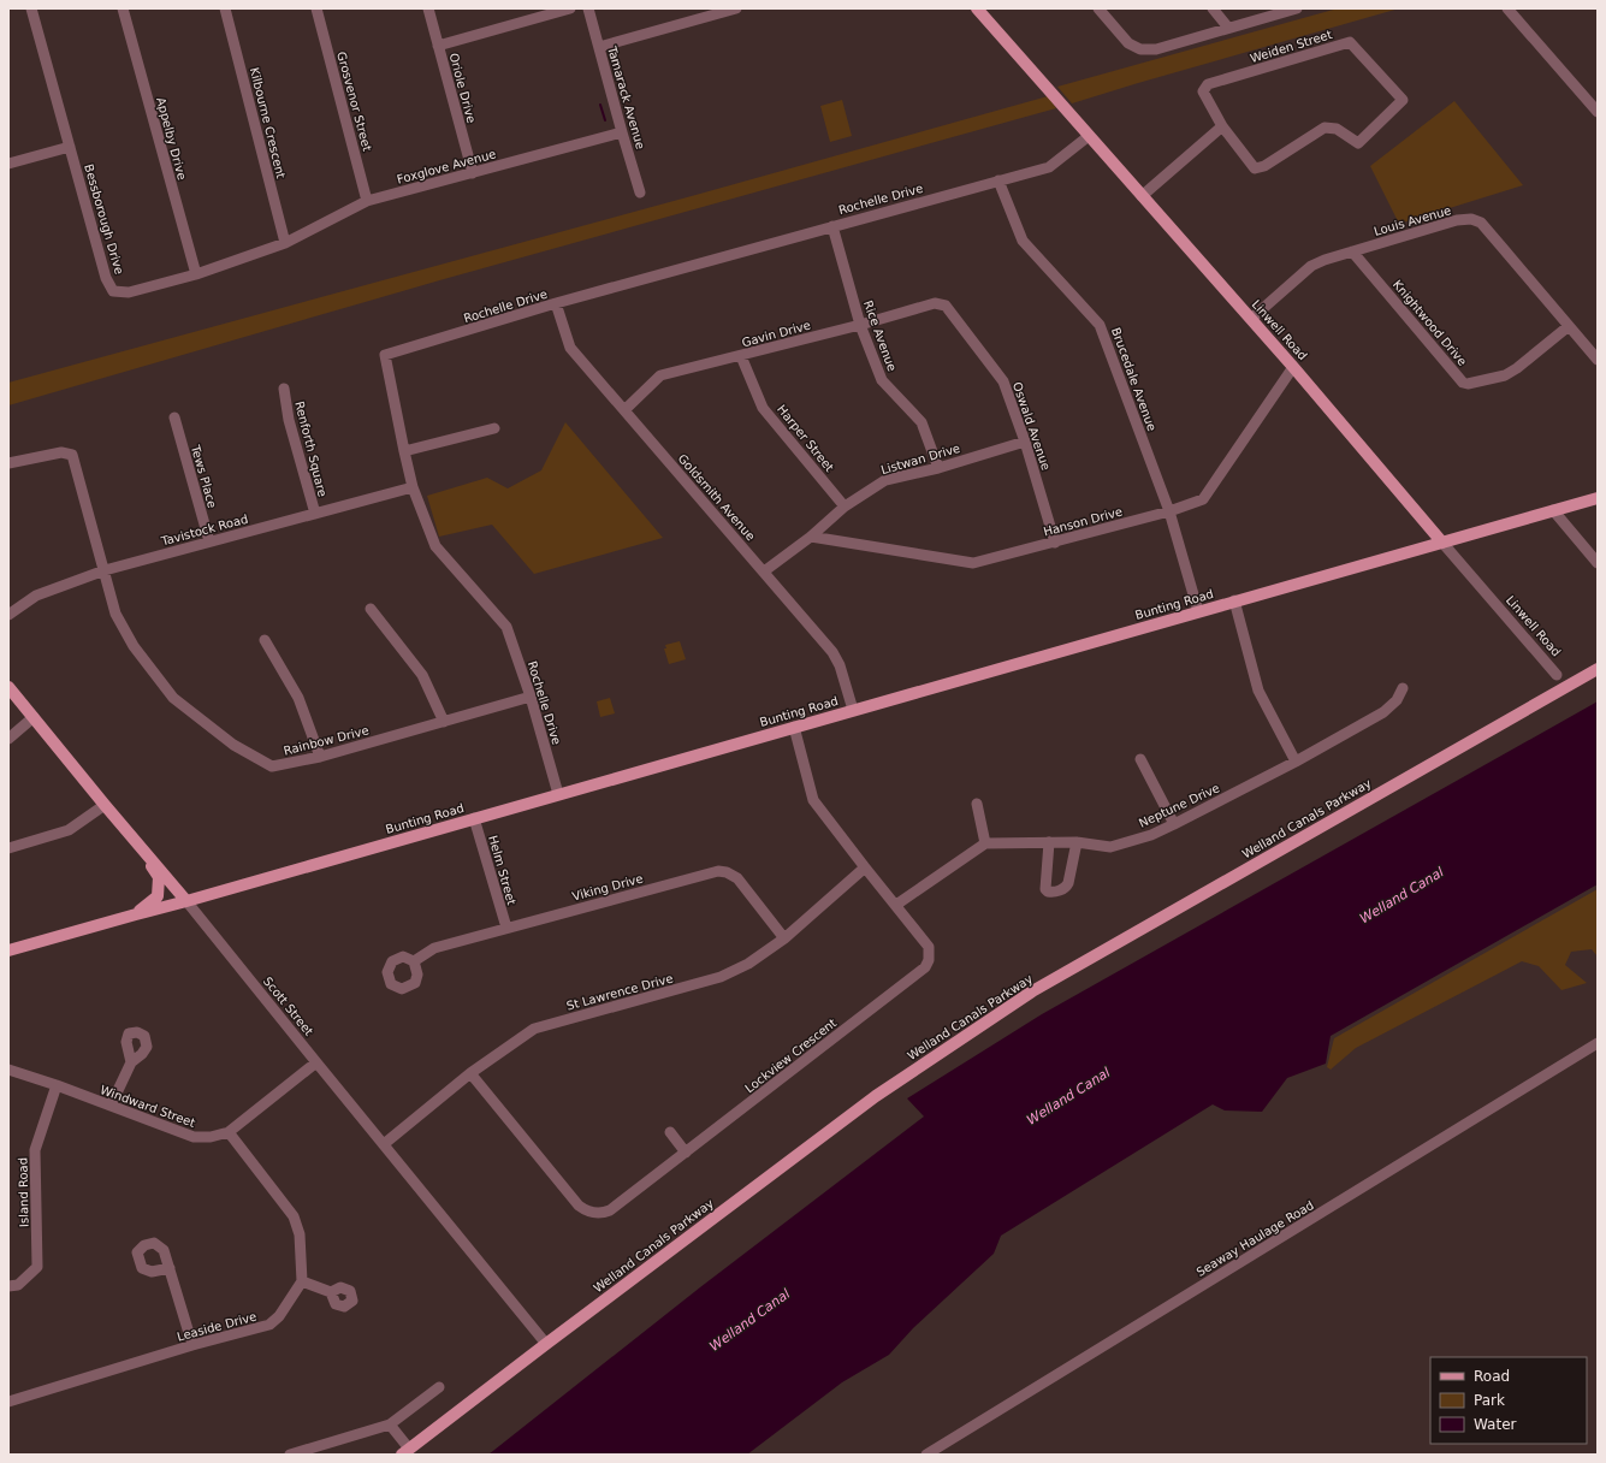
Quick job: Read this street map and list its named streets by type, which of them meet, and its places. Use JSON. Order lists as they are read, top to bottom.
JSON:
{
  "streets": {
    "main road": [
      "Linwell Road",
      "Bunting Road",
      "Welland Canals Parkway",
      "Scott Street"
    ],
    "street": [
      "Weiden Street",
      "Oriole Drive",
      "Tamarack Avenue",
      "Grosvenor Street",
      "Kilbourne Crescent",
      "Appelby Drive",
      "Foxglove Avenue",
      "Rochelle Drive",
      "Bessborough Drive",
      "Louis Avenue",
      "Knightwood Drive",
      "Gavin Drive",
      "Rice Avenue",
      "Brucedale Avenue",
      "Oswald Avenue",
      "Harper Street",
      "Renforth Square",
      "Listwan Drive",
      "Tews Place",
      "Goldsmith Avenue",
      "Hanson Drive",
      "Tavistock Road",
      "Rainbow Drive",
      "Neptune Drive",
      "Helm Street",
      "Viking Drive",
      "St Lawrence Drive",
      "Lockview Crescent",
      "Windward Street",
      "Island Road",
      "Seaway Haulage Road",
      "Leaside Drive"
    ]
  },
  "crossings": [
    ["Oriole Drive", "Foxglove Avenue"],
    ["Tamarack Avenue", "Foxglove Avenue"],
    ["Grosvenor Street", "Foxglove Avenue"],
    ["Kilbourne Crescent", "Foxglove Avenue"],
    ["Kilbourne Crescent", "Bessborough Drive"],
    ["Appelby Drive", "Bessborough Drive"],
    ["Foxglove Avenue", "Bessborough Drive"],
    ["Rochelle Drive", "Linwell Road"],
    ["Rochelle Drive", "Rice Avenue"],
    ["Rochelle Drive", "Brucedale Avenue"],
    ["Rochelle Drive", "Goldsmith Avenue"],
    ["Rochelle Drive", "Tavistock Road"],
    ["Rochelle Drive", "Bunting Road"],
    ["Rochelle Drive", "Rainbow Drive"],
    ["Louis Avenue", "Knightwood Drive"],
    ["Louis Avenue", "Linwell Road"],
    ["Linwell Road", "Hanson Drive"],
    ["Linwell Road", "Bunting Road"],
    ["Gavin Drive", "Rice Avenue"],
    ["Gavin Drive", "Oswald Avenue"],
    ["Gavin Drive", "Harper Street"],
    ["Gavin Drive", "Goldsmith Avenue"],
    ["Rice Avenue", "Listwan Drive"],
    ["Brucedale Avenue", "Hanson Drive"],
    ["Brucedale Avenue", "Bunting Road"],
    ["Oswald Avenue", "Listwan Drive"],
    ["Oswald Avenue", "Hanson Drive"],
    ["Harper Street", "Listwan Drive"],
    ["Renforth Square", "Tavistock Road"],
    ["Listwan Drive", "Goldsmith Avenue"],
    ["Listwan Drive", "Hanson Drive"],
    ["Tews Place", "Tavistock Road"],
    ["Goldsmith Avenue", "Bunting Road"],
    ["Tavistock Road", "Rainbow Drive"],
    ["Bunting Road", "Helm Street"],
    ["Bunting Road", "Scott Street"],
    ["Bunting Road", "Lockview Crescent"],
    ["Welland Canals Parkway", "Scott Street"],
    ["Helm Street", "Viking Drive"],
    ["Viking Drive", "St Lawrence Drive"],
    ["St Lawrence Drive", "Scott Street"],
    ["St Lawrence Drive", "Lockview Crescent"],
    ["Scott Street", "Windward Street"],
    ["Windward Street", "Island Road"]
  ],
  "water": ["Welland Canal"],
  "legend": ["Road", "Park", "Water"]
}
